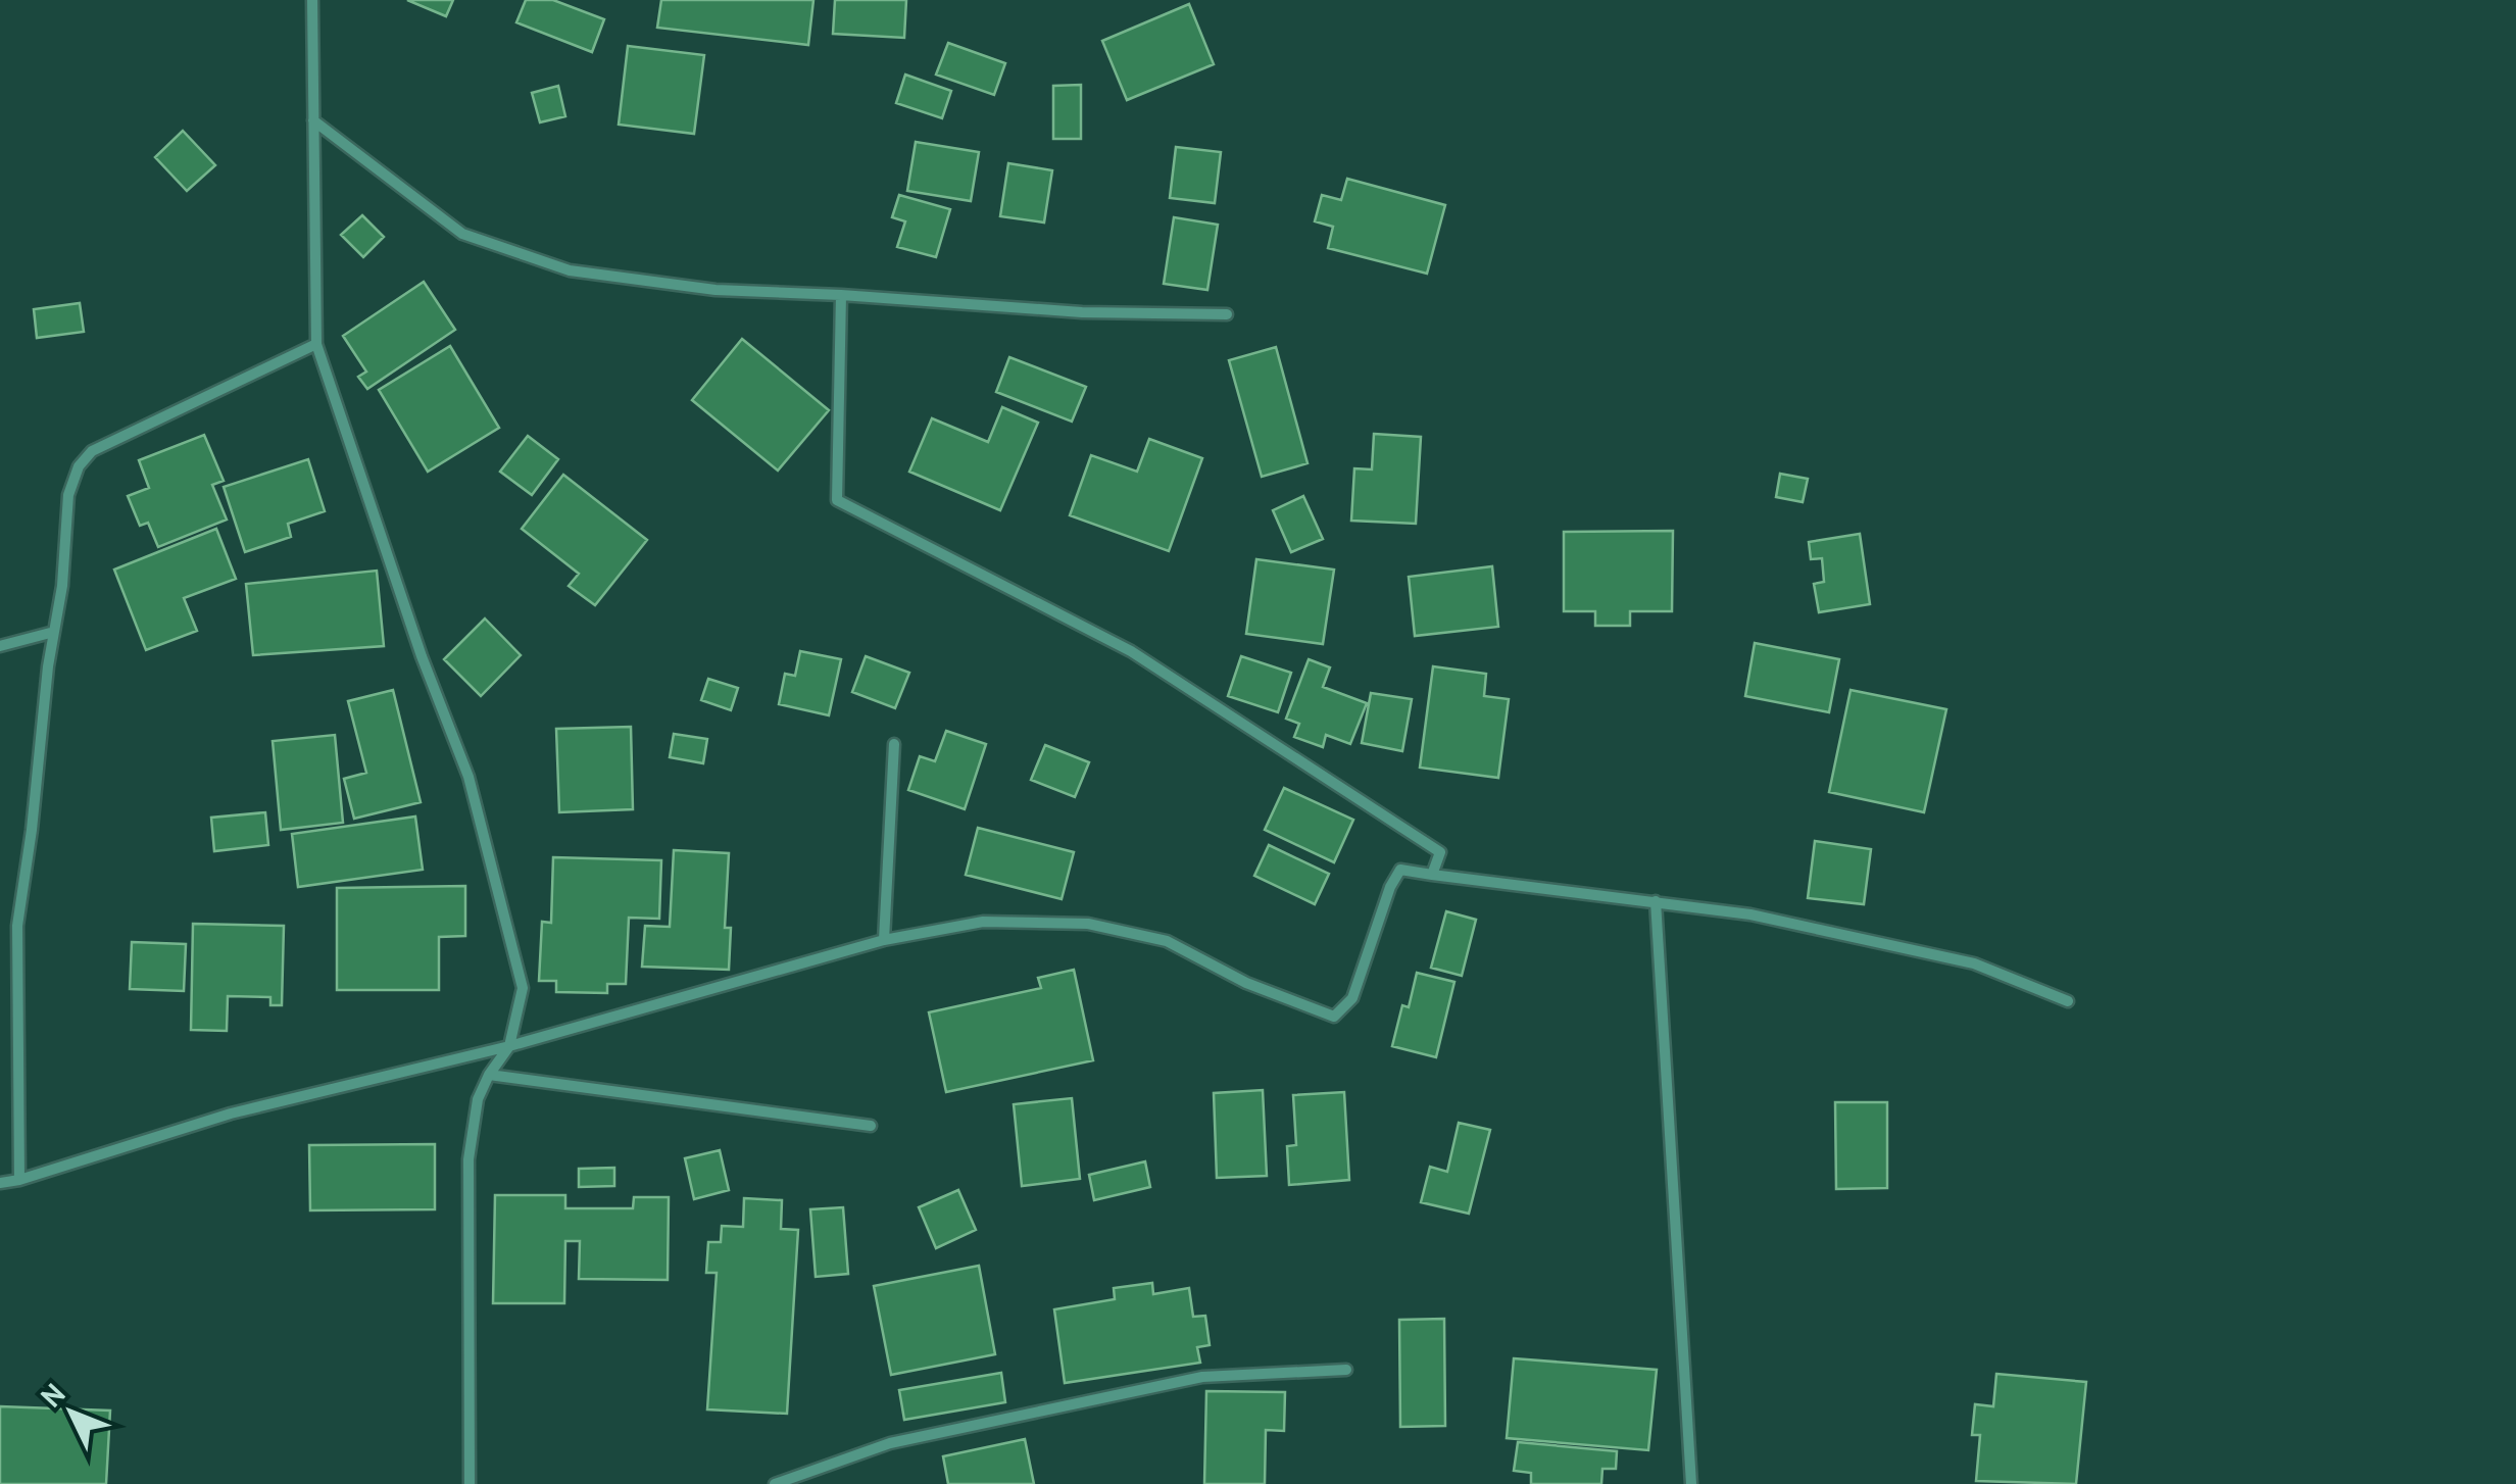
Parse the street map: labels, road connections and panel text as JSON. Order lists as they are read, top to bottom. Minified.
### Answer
{"north":"top left"}
